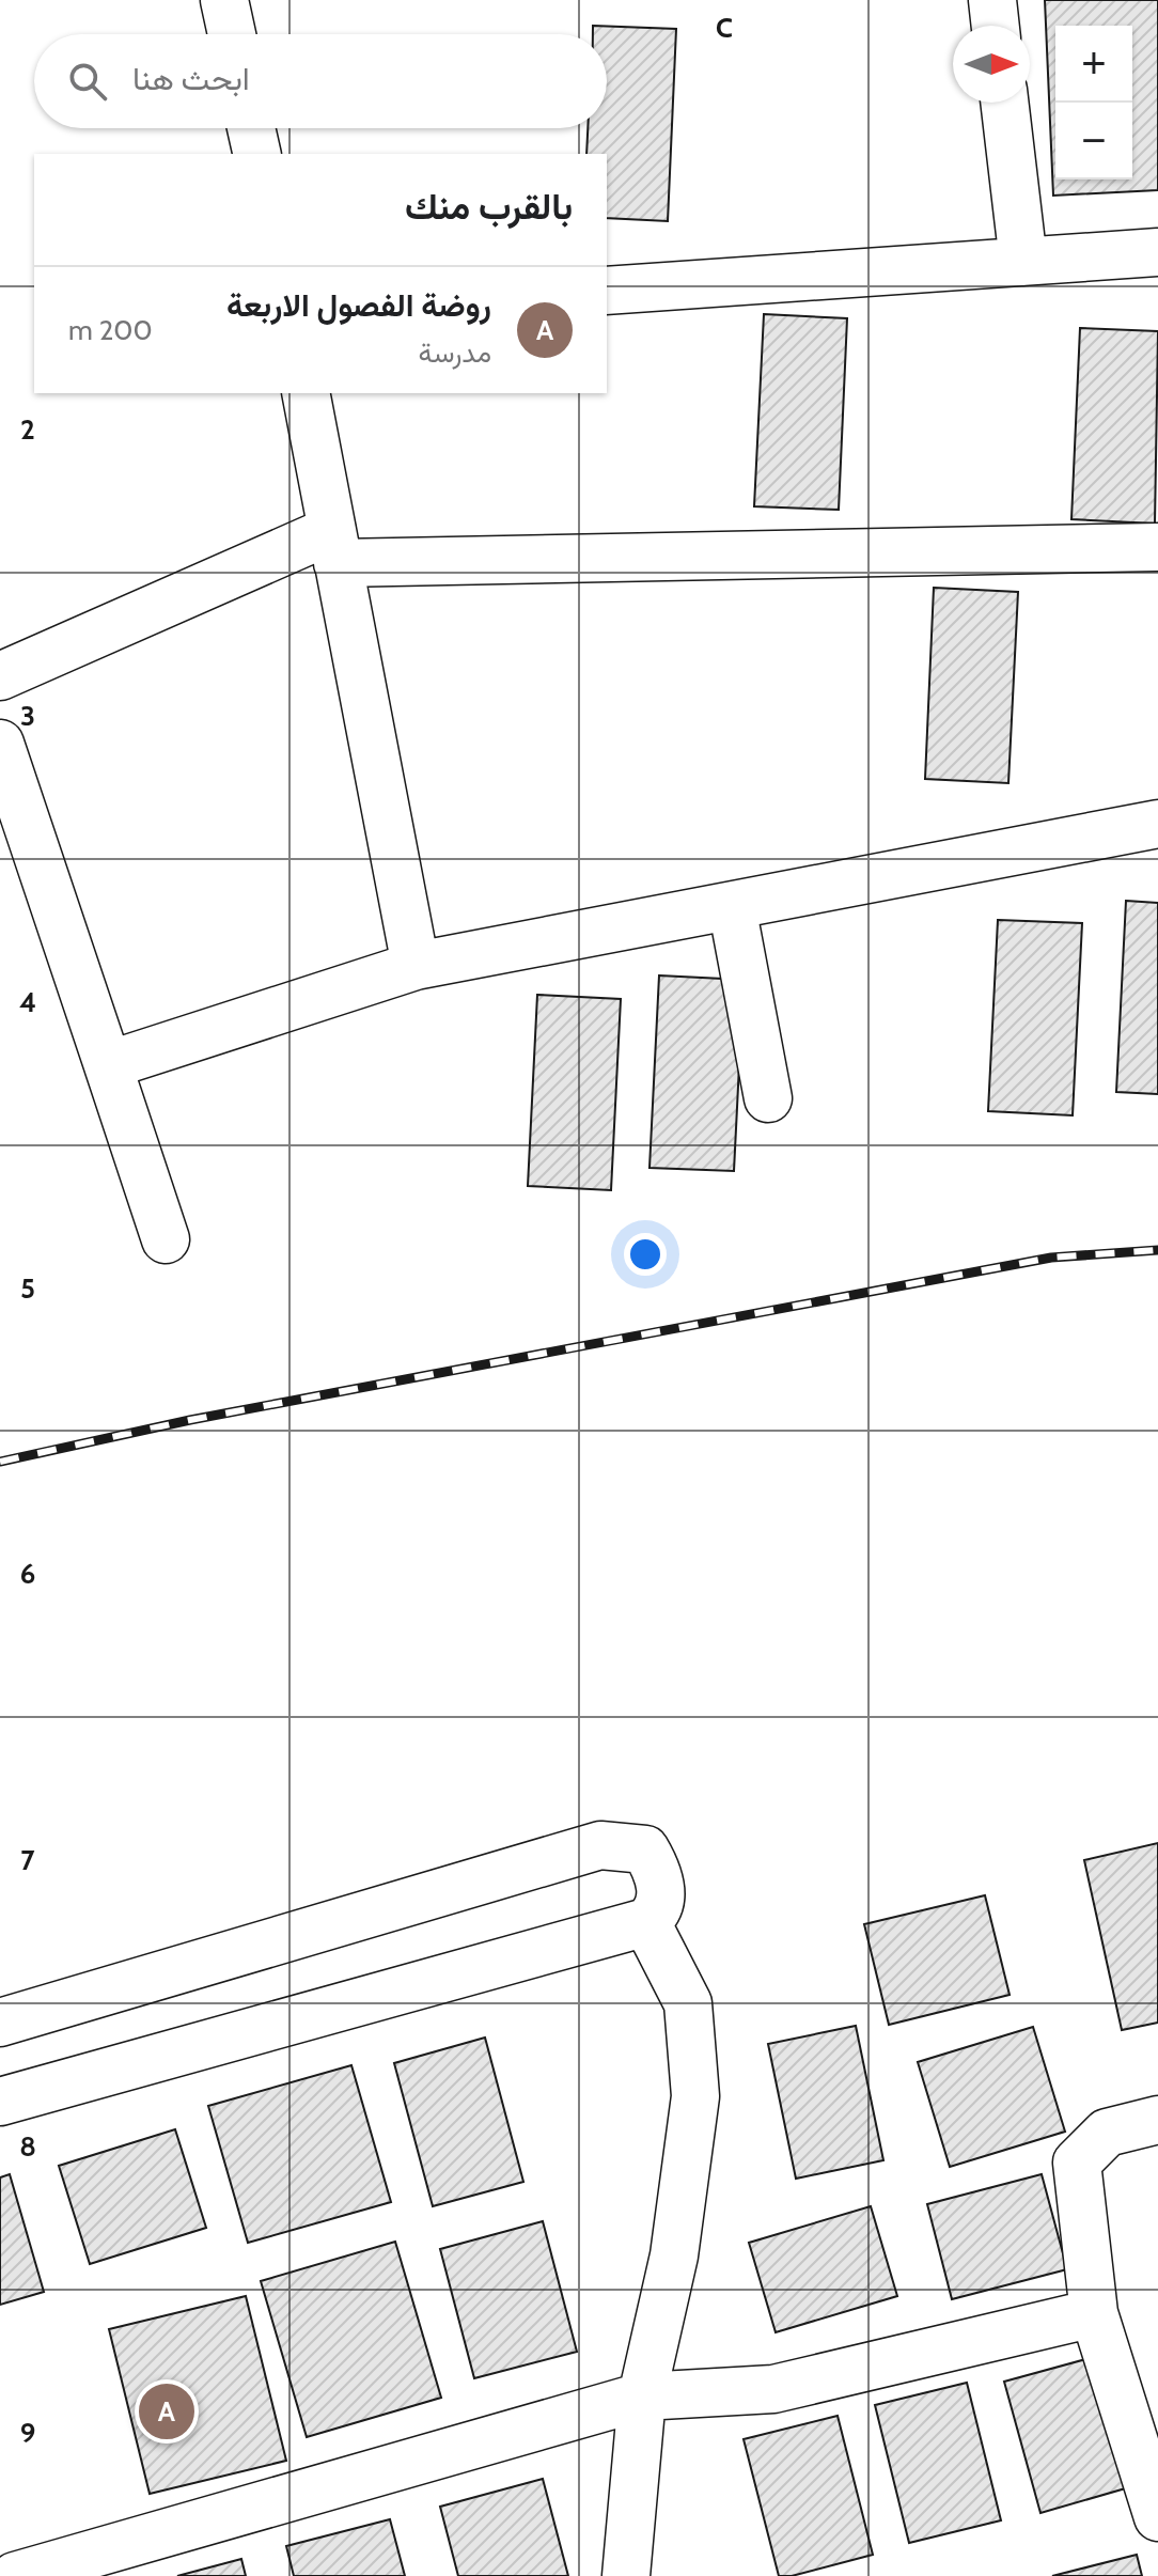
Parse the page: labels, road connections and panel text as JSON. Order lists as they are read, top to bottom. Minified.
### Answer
{"north":"right","page":{"map_buttons":["+","−"],"search":"ابحث هنا","heading":"بالقرب منك","list":[{"mark":"A","name":"روضة الفصول الاربعة","note":"مدرسة","value":"200 m"}],"pins":"A"},"grid":{"columns":["C"],"rows":["2","3","4","5","6","7","8","9"]}}
